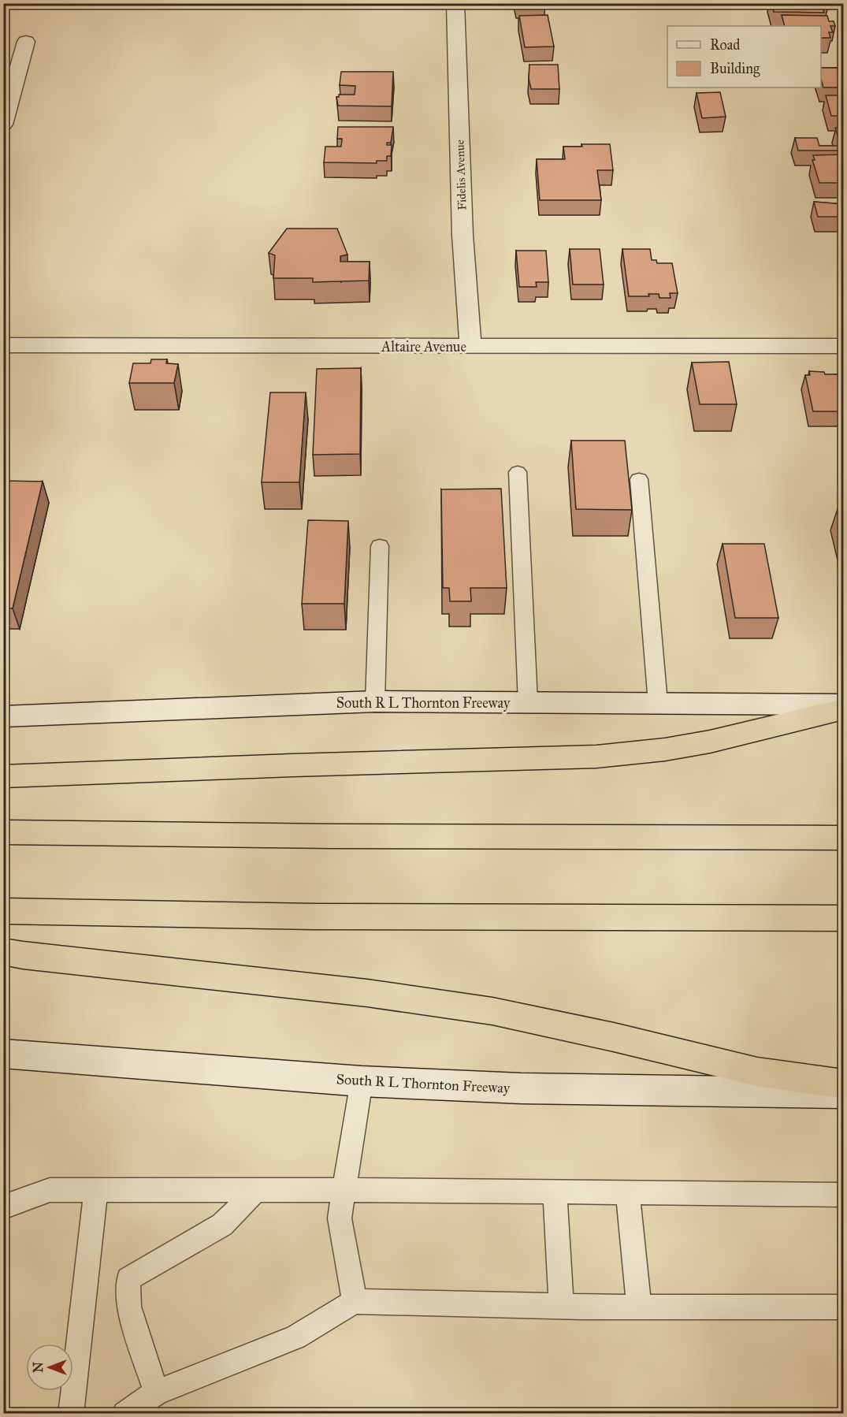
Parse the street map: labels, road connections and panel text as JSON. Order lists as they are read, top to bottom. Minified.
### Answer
{"streets":{"street":["Fidelis Avenue","Altaire Avenue","South R L Thornton Freeway"]},"crossings":[["Fidelis Avenue","Altaire Avenue"]],"legend":["Road","Building"],"north":"left"}
